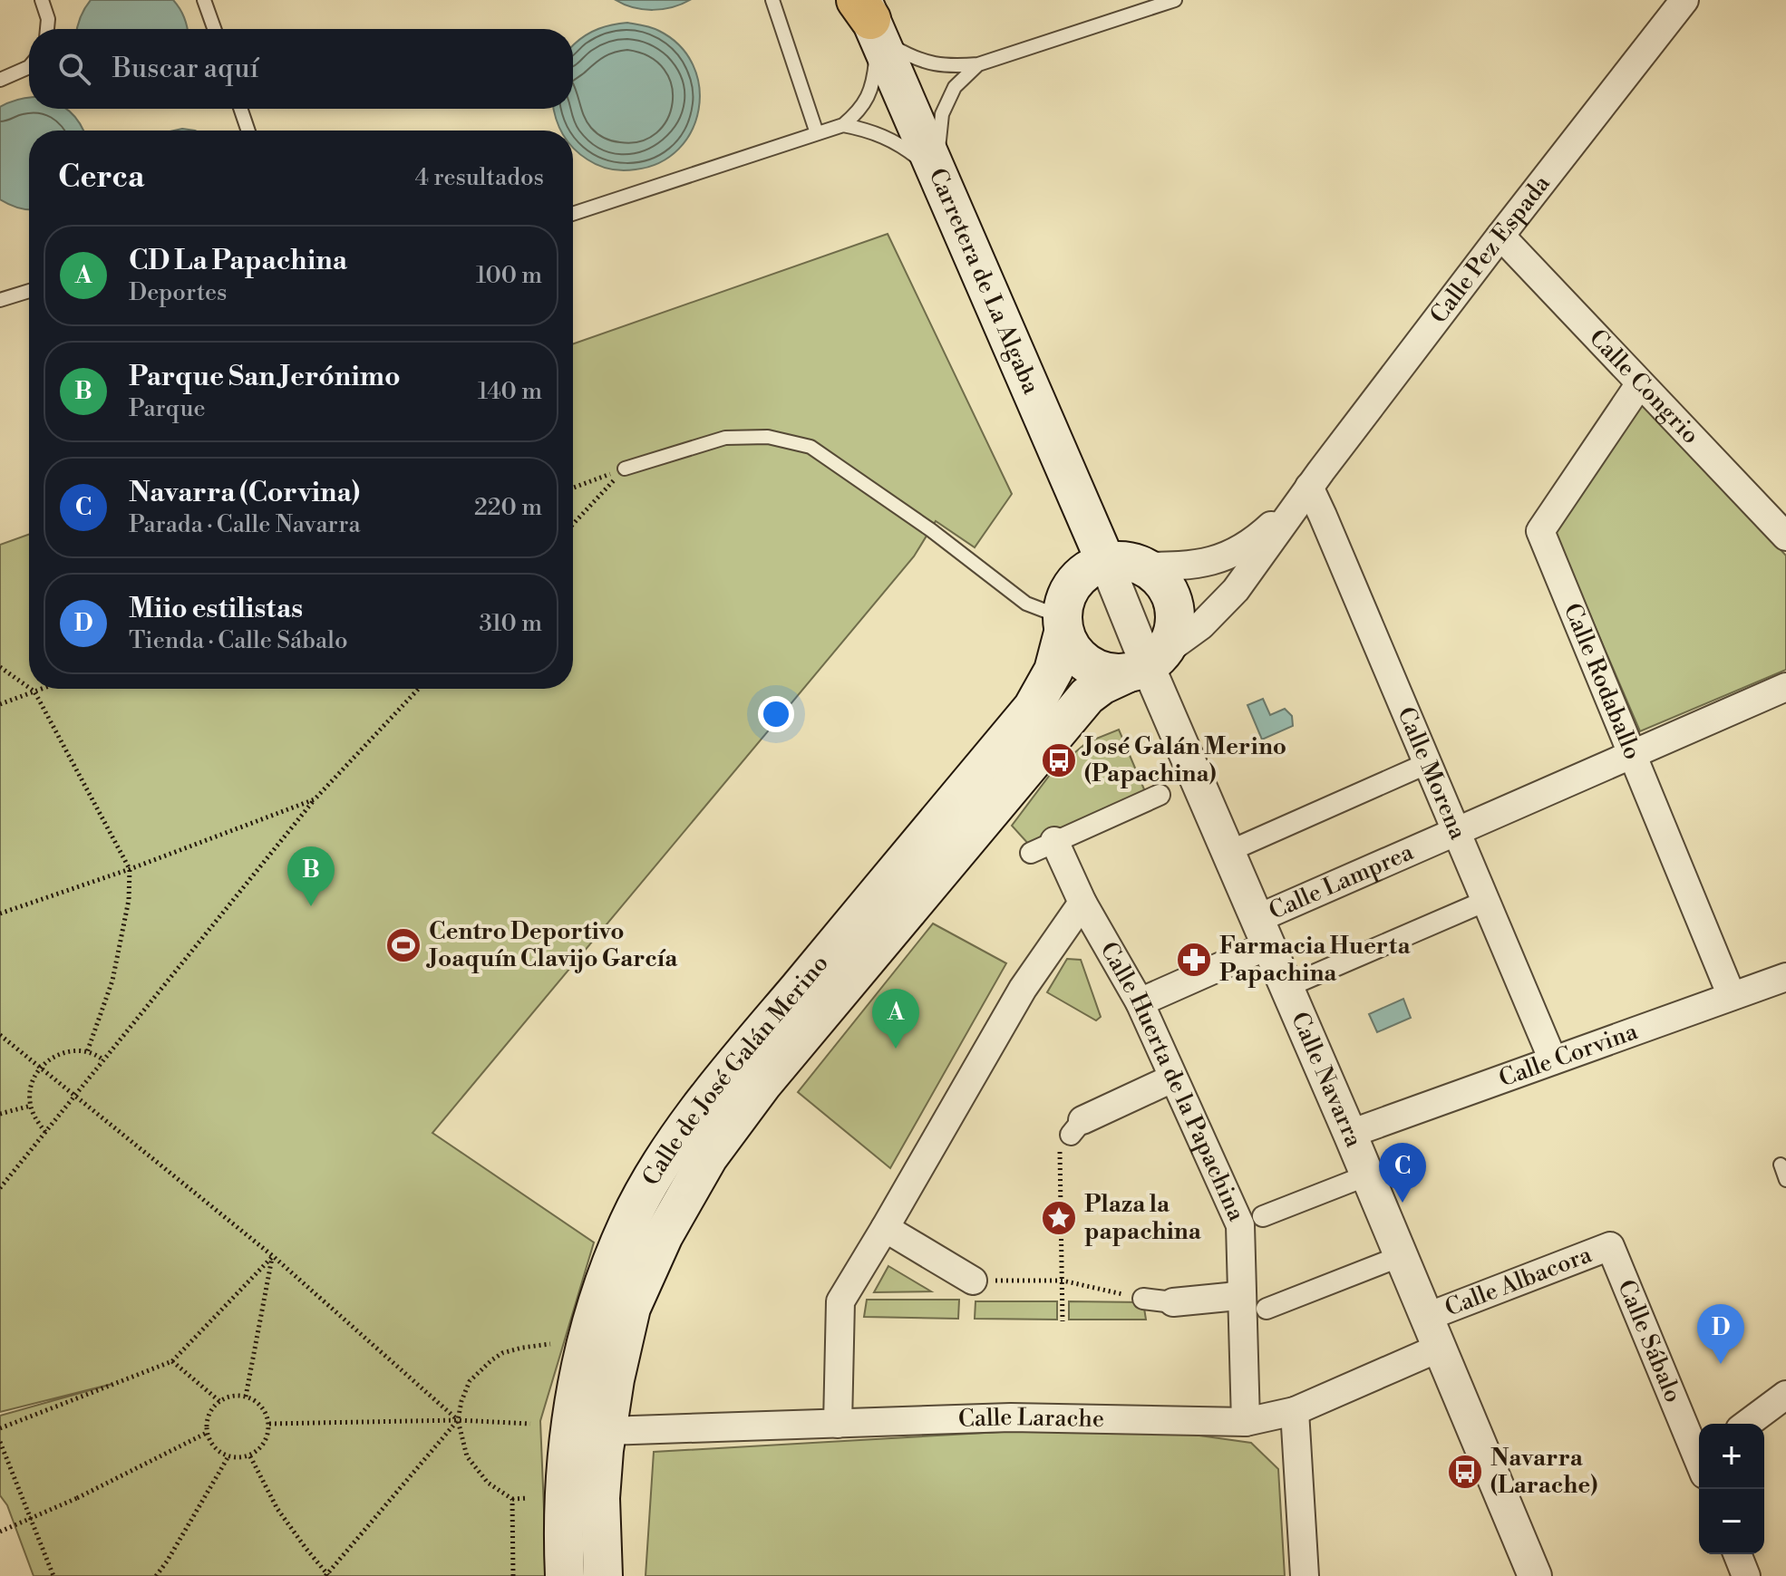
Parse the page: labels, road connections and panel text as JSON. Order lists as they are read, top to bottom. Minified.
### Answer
{"streets":{"main road":["Carretera de La Algaba","Calle de José Galán Merino"],"street":["Calle Pez Espada","Calle Congrio","Calle Rodaballo","Calle Morena","Calle Lamprea","Calle Corvina","Calle Navarra","Calle Huerta de la Papachina","Calle Albacora","Calle Sábalo","Calle Larache"]},"crossings":[["Calle Pez Espada","Carretera de La Algaba"],["Calle Pez Espada","Calle Congrio"],["Calle Pez Espada","Calle Morena"],["Calle Pez Espada","Calle de José Galán Merino"],["Calle Pez Espada","Calle Navarra"],["Carretera de La Algaba","Calle de José Galán Merino"],["Carretera de La Algaba","Calle Navarra"],["Calle Congrio","Calle Rodaballo"],["Calle Rodaballo","Calle Lamprea"],["Calle Rodaballo","Calle Corvina"],["Calle Morena","Calle Lamprea"],["Calle Morena","Calle Corvina"],["Calle Lamprea","Calle Navarra"],["Calle Lamprea","Calle Huerta de la Papachina"],["Calle Corvina","Calle Navarra"],["Calle de José Galán Merino","Calle Navarra"],["Calle de José Galán Merino","Calle Larache"],["Calle Navarra","Calle Albacora"],["Calle Navarra","Calle Larache"],["Calle Huerta de la Papachina","Calle Larache"],["Calle Albacora","Calle Sábalo"]],"places":{"bus stop":["José Galán Merino (Papachina)","Navarra (Larache)"],"sports":["Centro Deportivo Joaquín Clavijo García"],"pharmacy":["Farmacia Huerta Papachina"],"place":["Plaza la papachina"]},"page":{"search":"Buscar aquí","heading":["Cerca","4 resultados"],"list":[{"mark":"A","name":"CD La Papachina","note":"Deportes","value":"100 m"},{"mark":"B","name":"Parque San Jerónimo","note":"Parque","value":"140 m"},{"mark":"C","name":"Navarra (Corvina)","note":"Parada · Calle Navarra","value":"220 m"},{"mark":"D","name":"Miio estilistas","note":"Tienda · Calle Sábalo","value":"310 m"}],"pins":["B","A","C","D"],"map_buttons":["+","−"]}}
